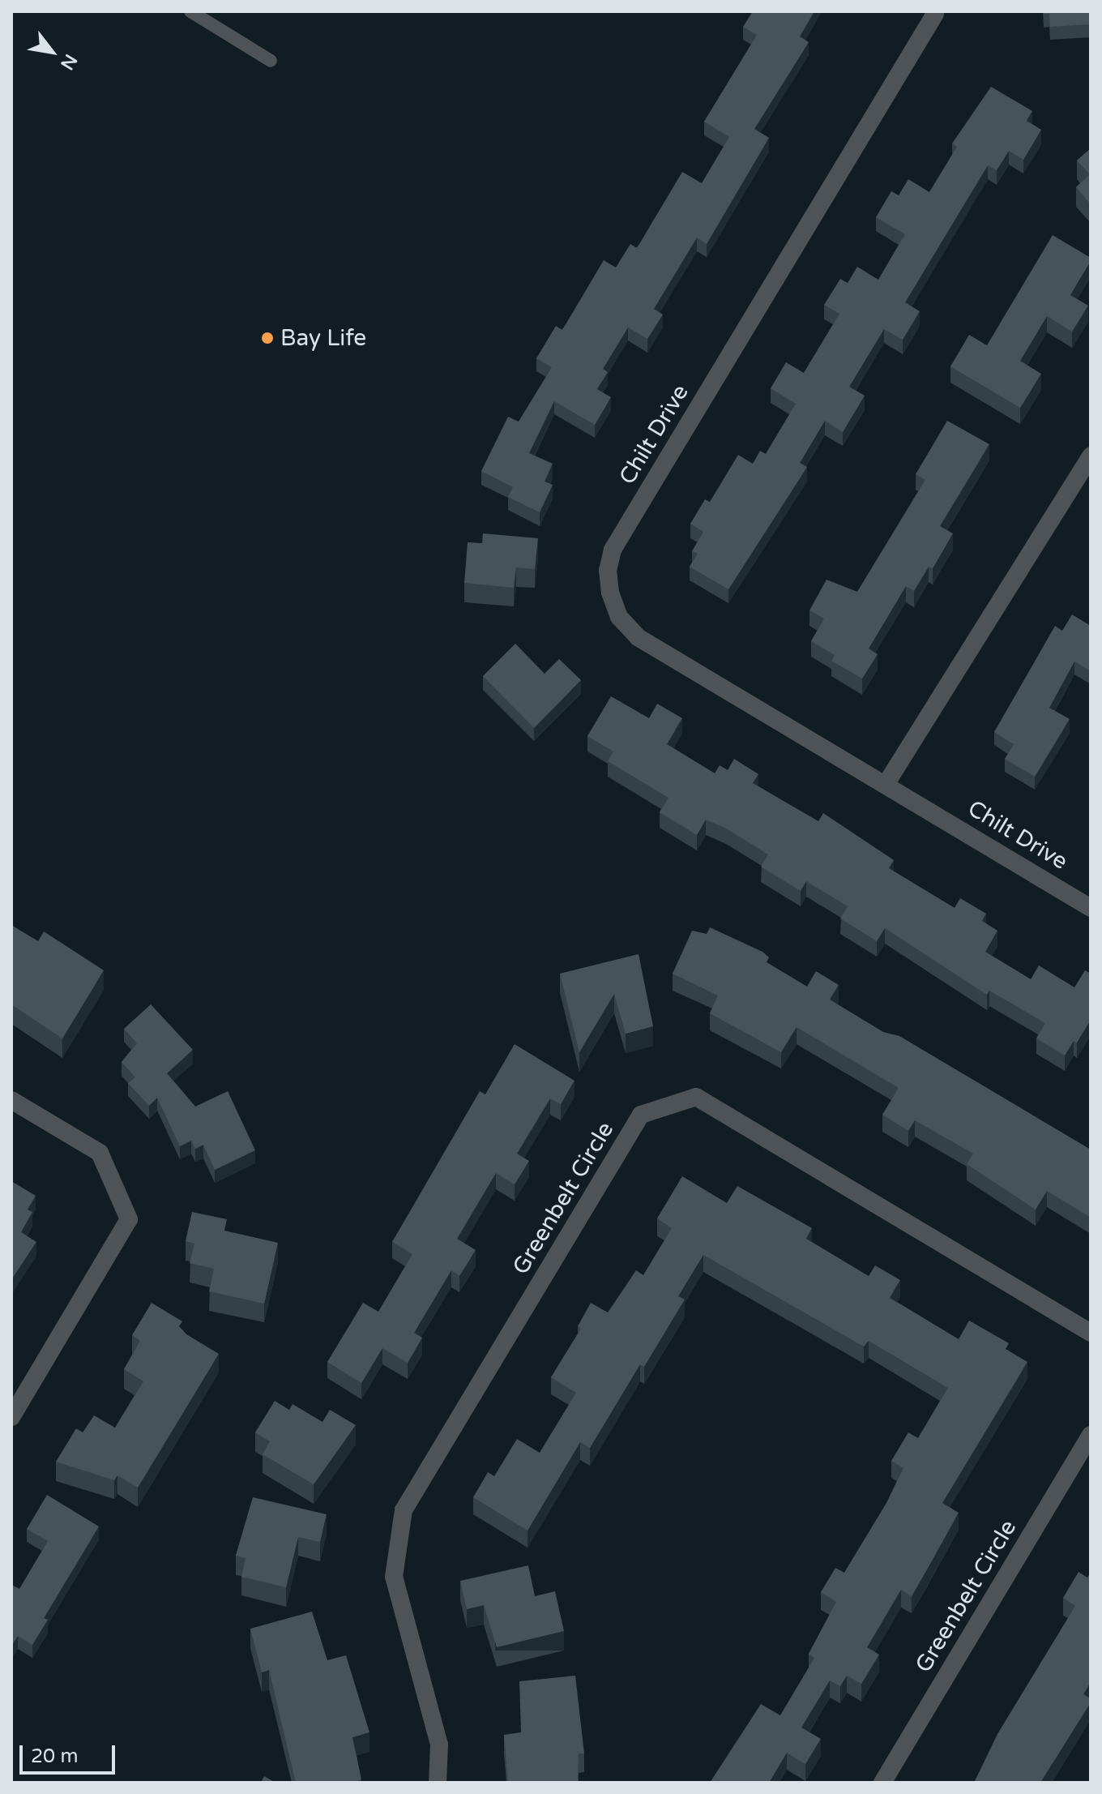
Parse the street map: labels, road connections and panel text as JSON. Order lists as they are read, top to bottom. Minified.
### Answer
{"streets":{"street":["Chilt Drive","Greenbelt Circle"]},"places":["Bay Life"],"scale_bar":"20 m","north":"bottom right"}
